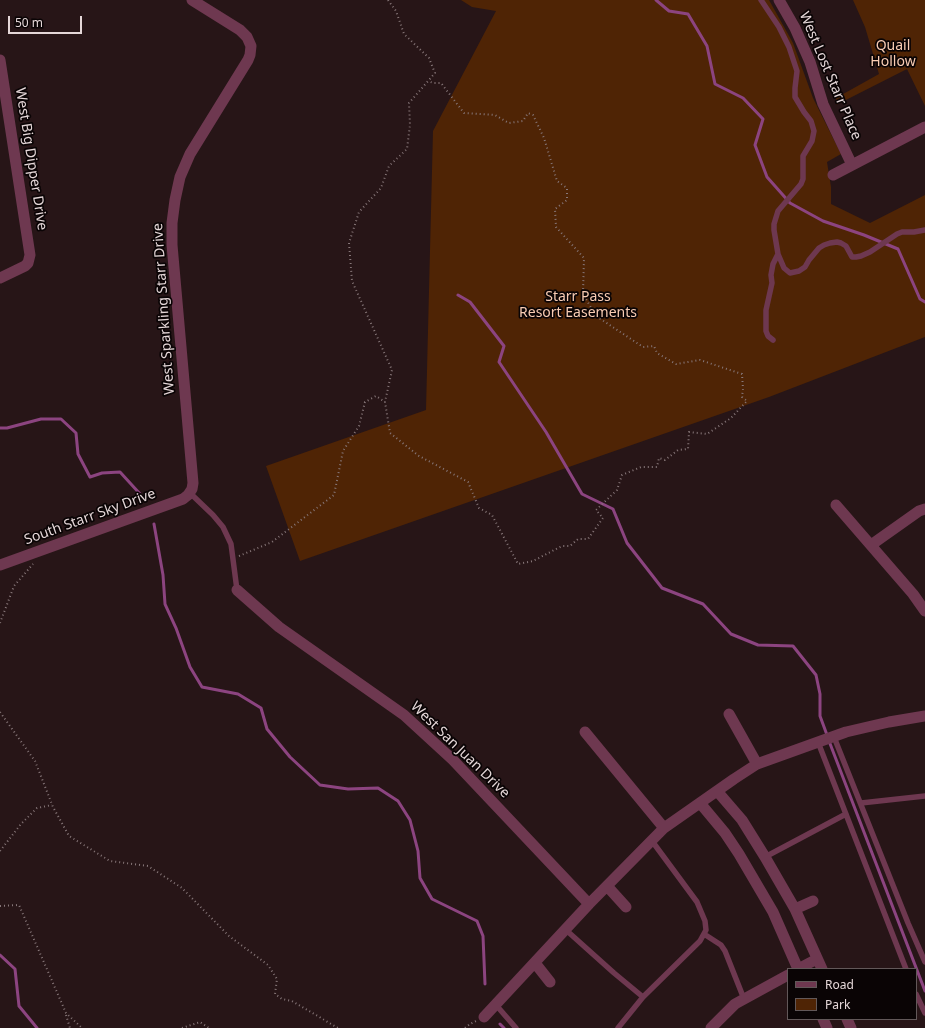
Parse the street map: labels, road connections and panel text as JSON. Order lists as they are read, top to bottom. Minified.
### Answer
{"streets":{"street":["West Lost Starr Place","West Big Dipper Drive","West Sparkling Starr Drive","South Starr Sky Drive","West San Juan Drive"]},"crossings":[["West Sparkling Starr Drive","South Starr Sky Drive"]],"parks":["Quail Hollow","Starr Pass Resort Easements"],"legend":["Road","Park"],"scale_bar":"50 m"}
